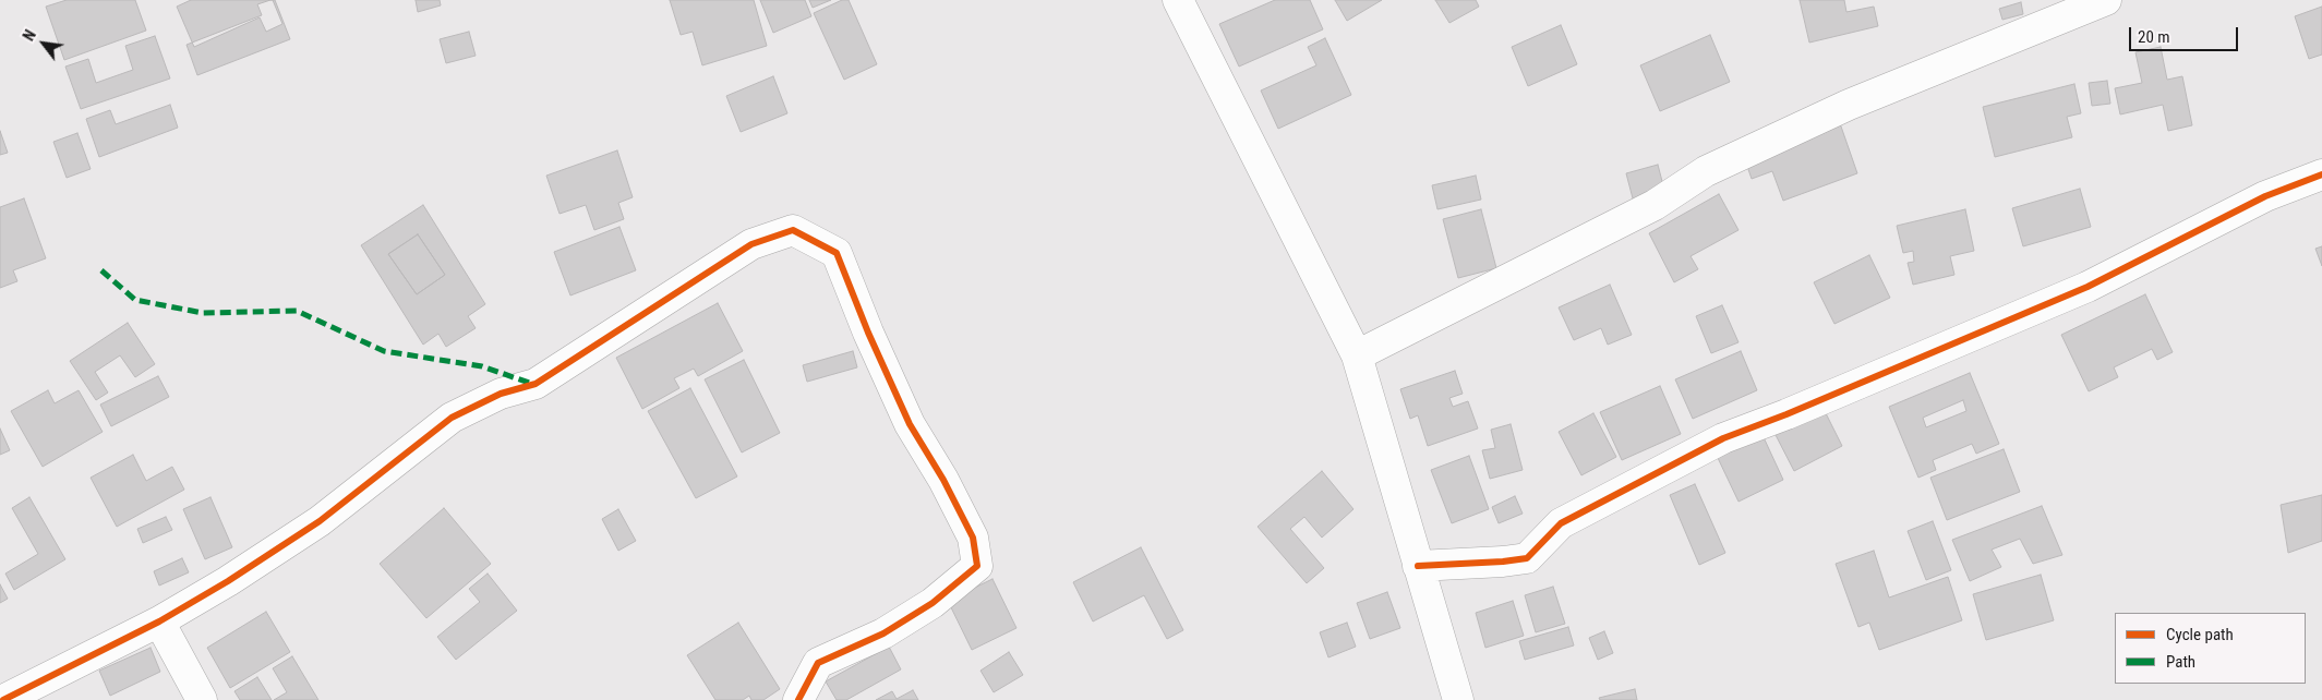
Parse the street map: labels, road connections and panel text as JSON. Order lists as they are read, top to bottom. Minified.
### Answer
{"legend":["Cycle path","Path"],"scale_bar":"20 m","north":"top left"}
